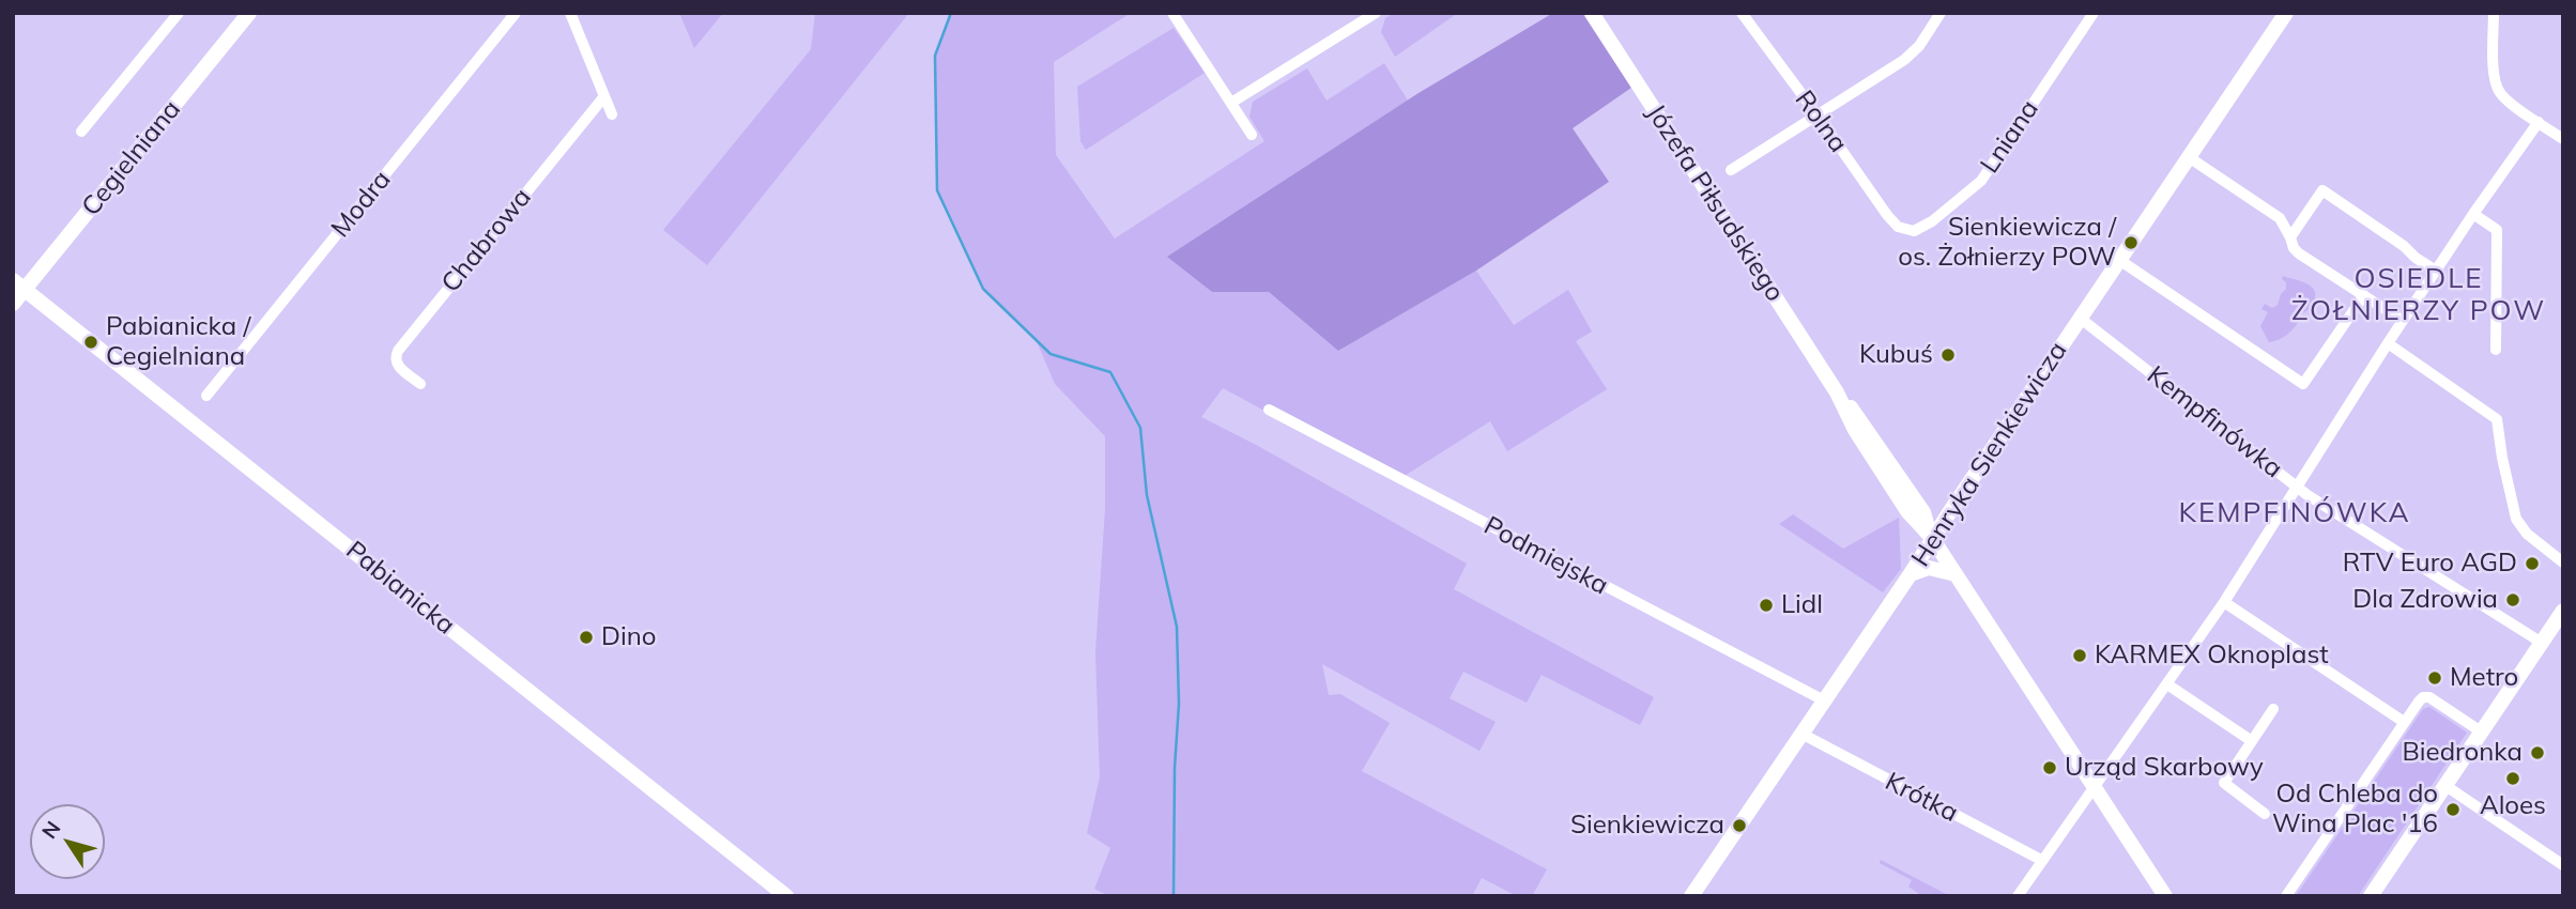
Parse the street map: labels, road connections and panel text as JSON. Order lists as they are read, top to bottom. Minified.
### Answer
{"streets":{"main road":["Cegielniana","Józefa Piłsudskiego","Henryka Sienkiewicza","Pabianicka"],"street":["Rolna","Lniana","Modra","Chabrowa","Kempfinówka","Podmiejska","Krótka"]},"crossings":[["Rolna","Lniana"],["Cegielniana","Pabianicka"],["Józefa Piłsudskiego","Henryka Sienkiewicza"],["Kempfinówka","Henryka Sienkiewicza"],["Henryka Sienkiewicza","Podmiejska"],["Henryka Sienkiewicza","Krótka"]],"districts":["OSIEDLE ŻOŁNIERZY POW","KEMPFINÓWKA"],"places":["Sienkiewicza / os. Żołnierzy POW","Pabianicka / Cegielniana","Kubuś","RTV Euro AGD","Dla Zdrowia","Lidl","Dino","KARMEX Oknoplast","Metro","Biedronka","Urząd Skarbowy","Aloes","Od Chleba do Wina Plac '16","Sienkiewicza"],"north":"top left"}
